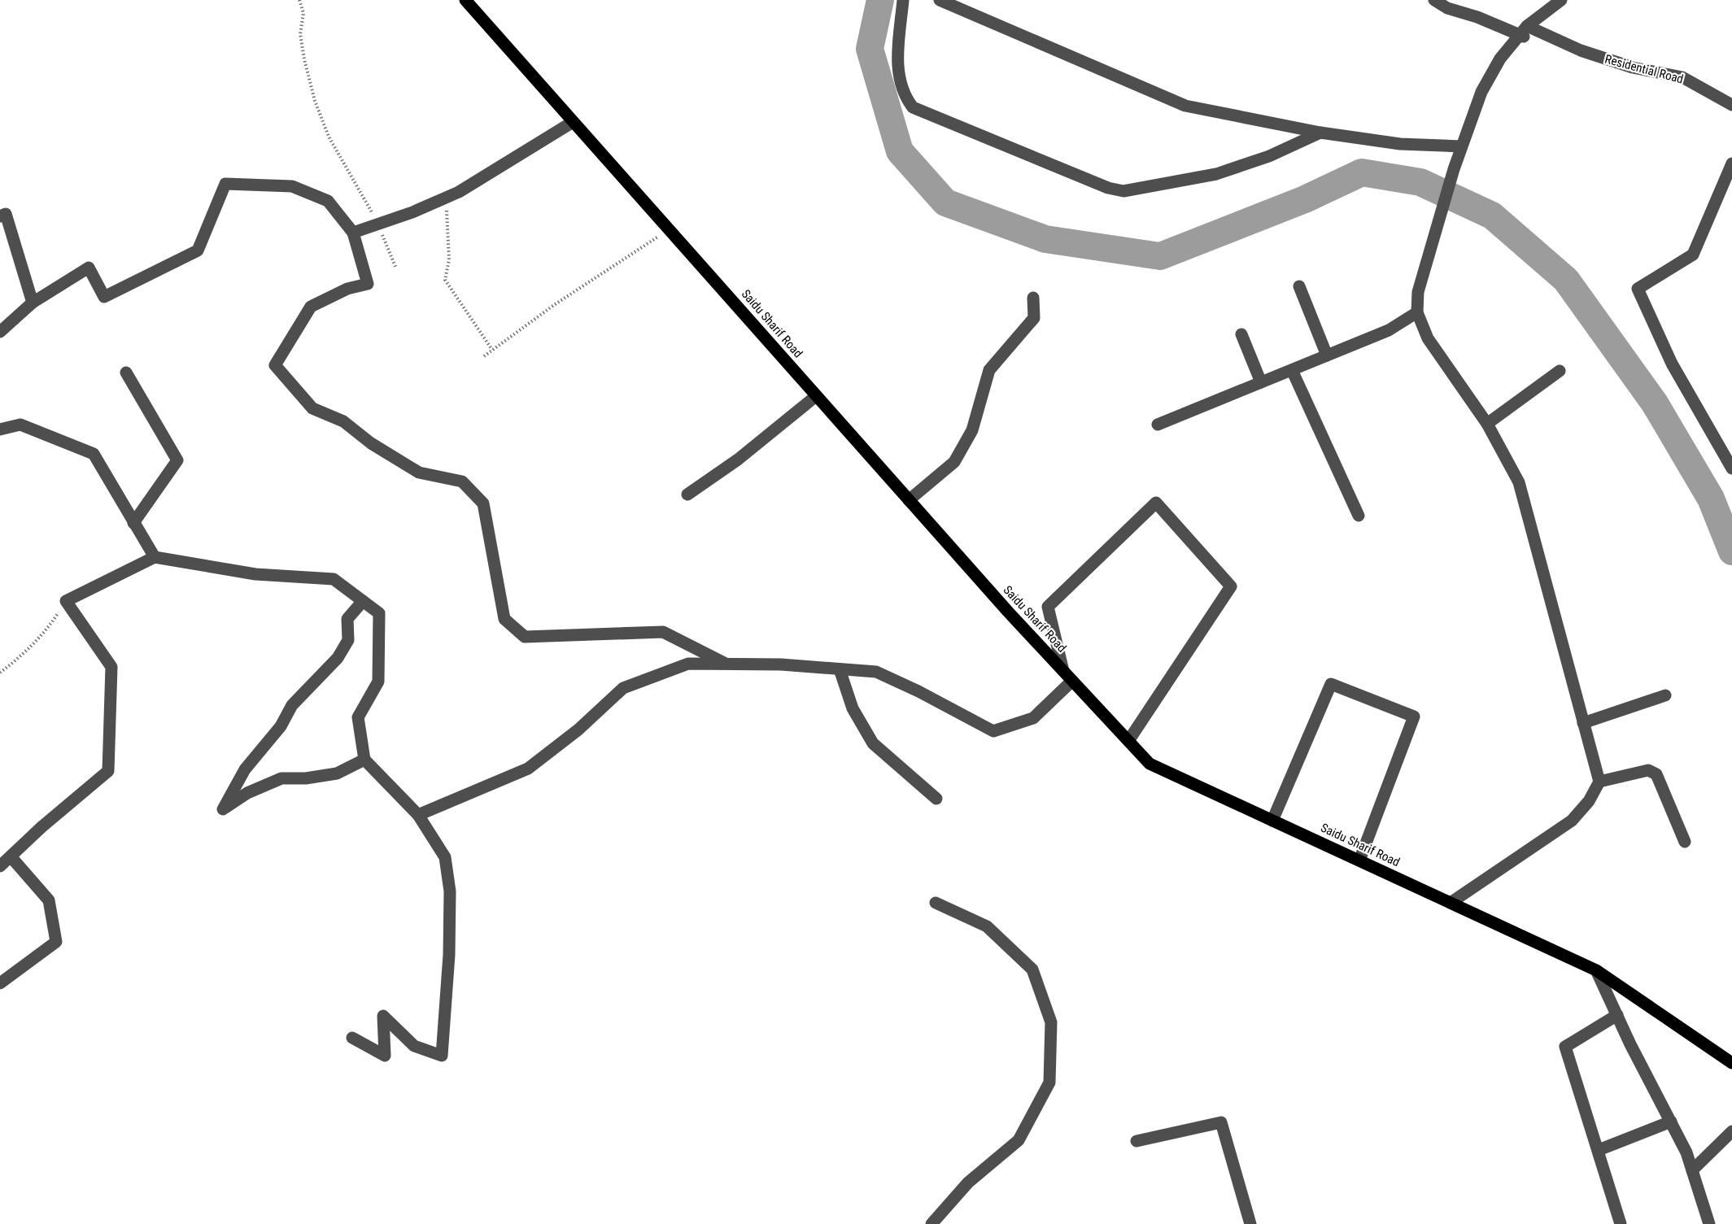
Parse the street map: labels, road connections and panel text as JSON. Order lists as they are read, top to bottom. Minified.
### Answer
{"streets":{"main road":["Saidu Sharif Road"],"street":["Residential Road"]}}
